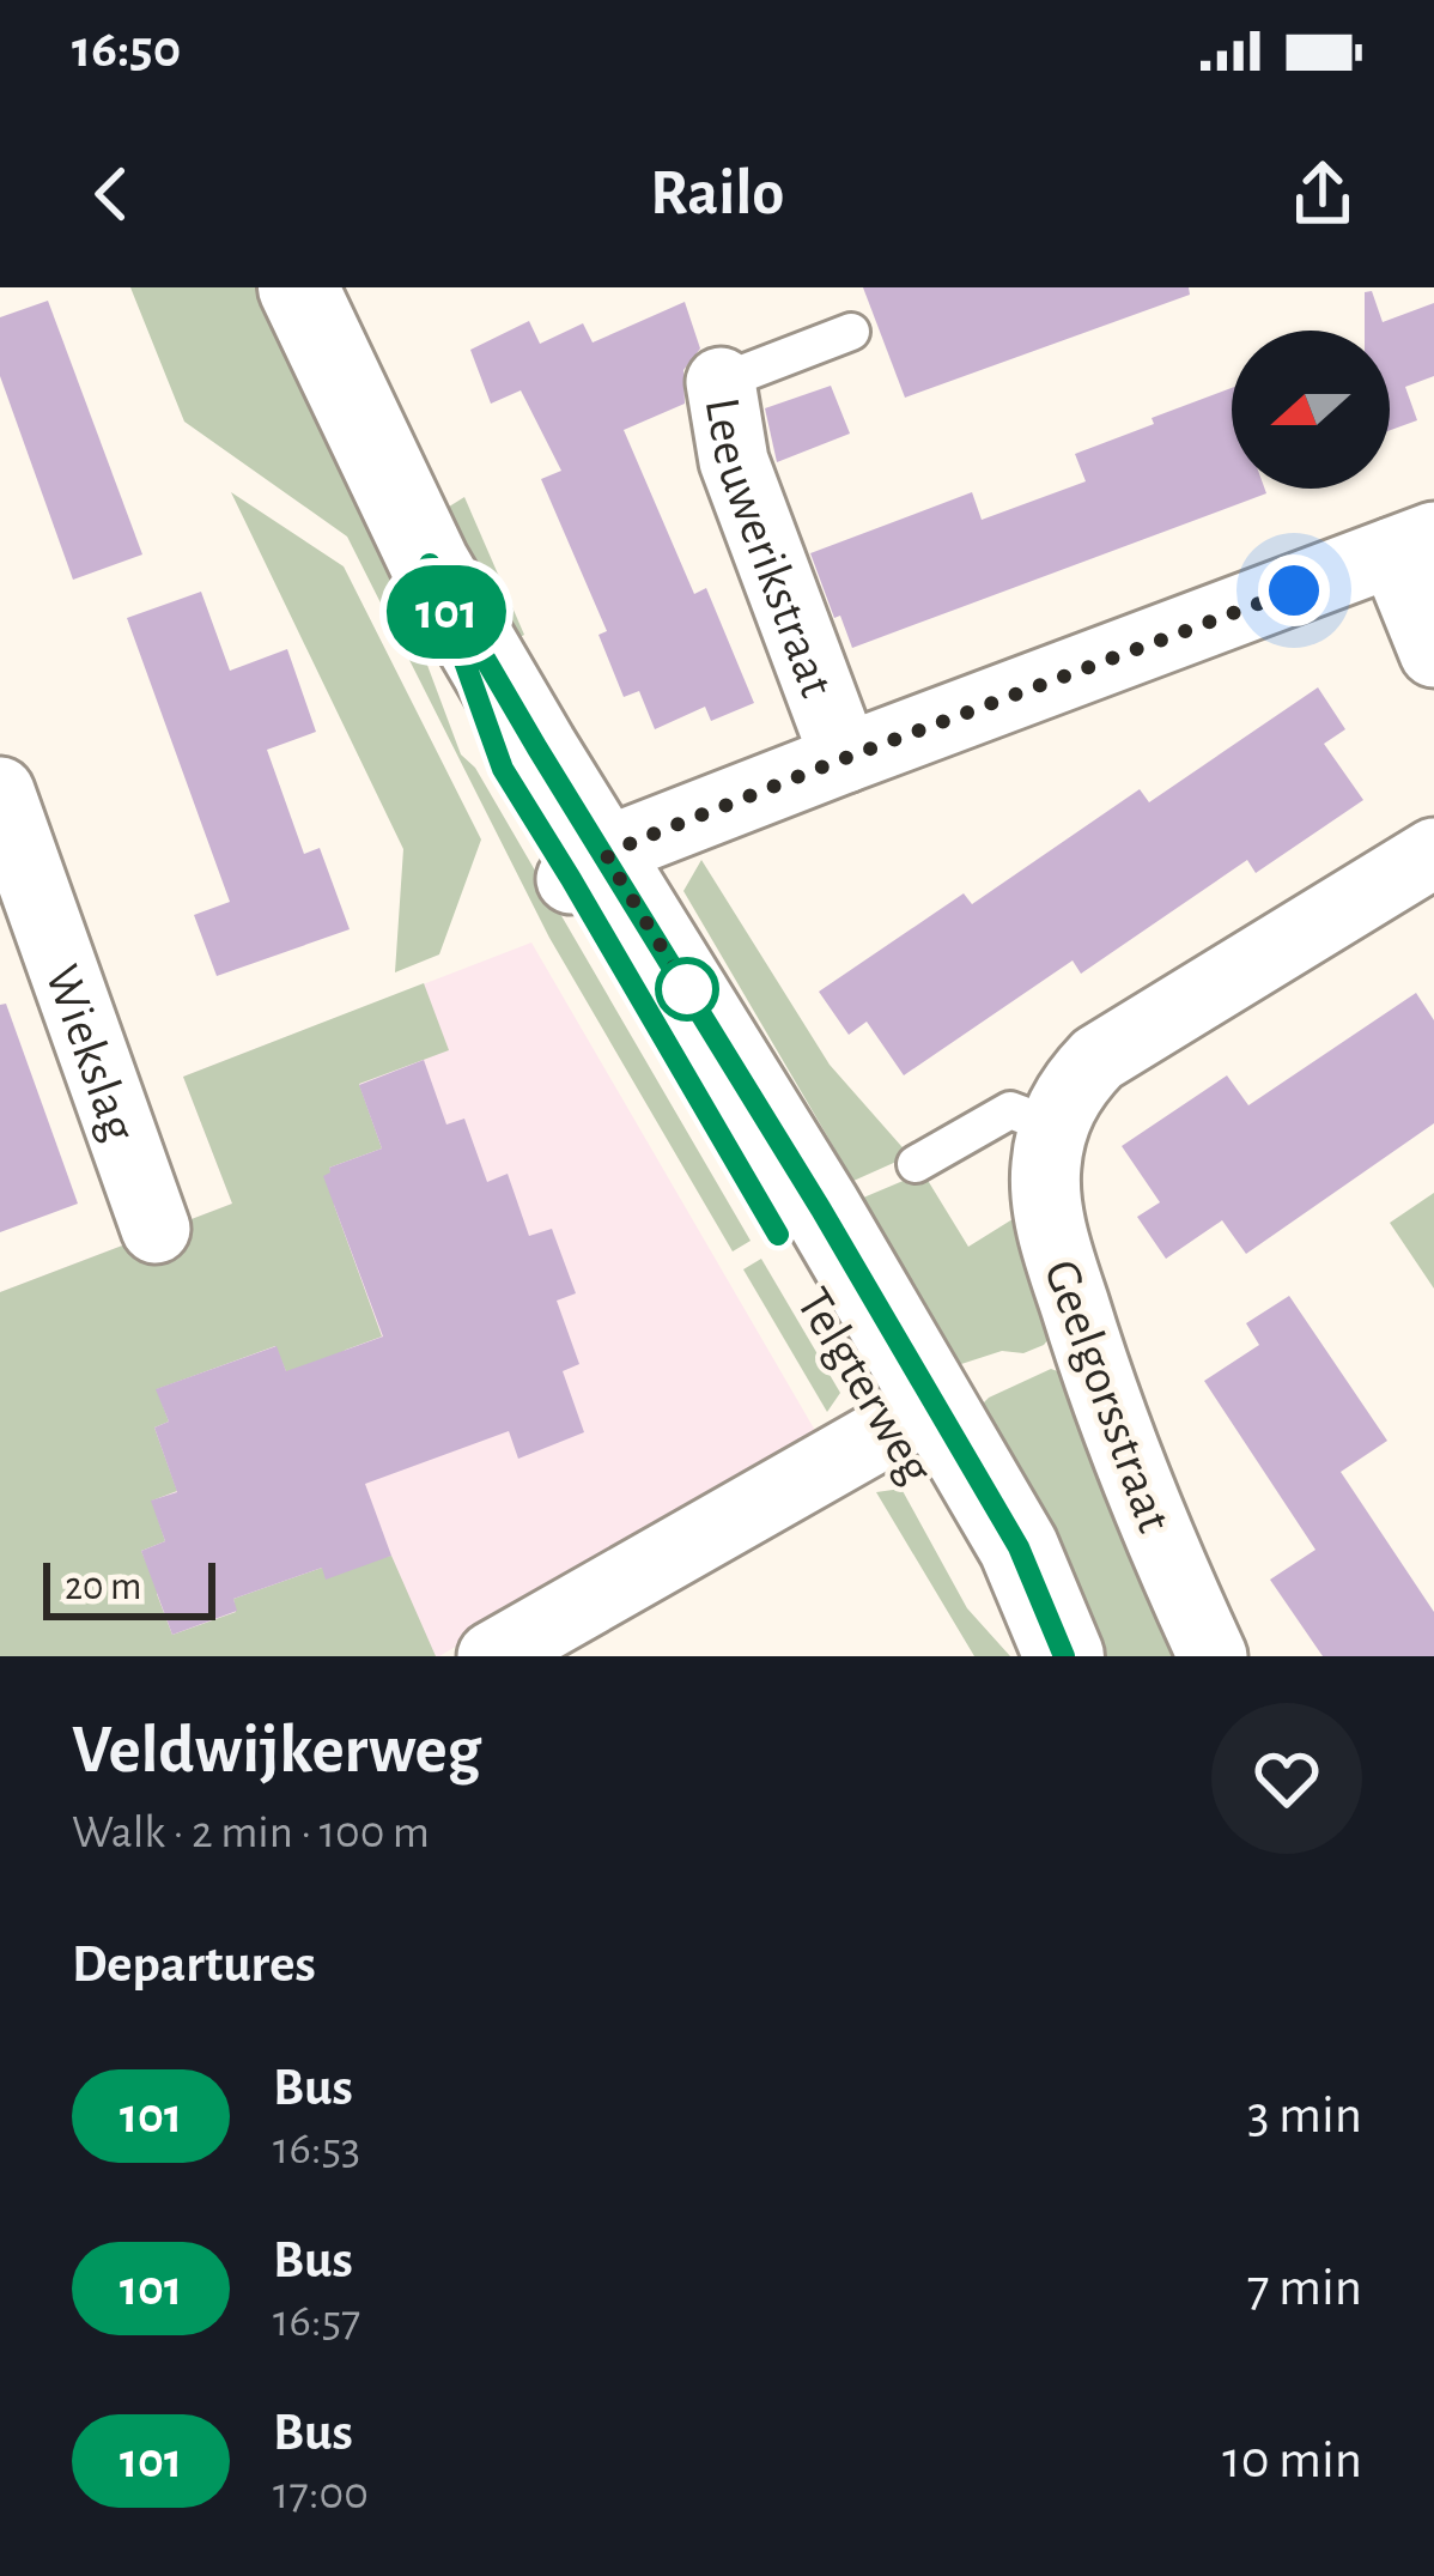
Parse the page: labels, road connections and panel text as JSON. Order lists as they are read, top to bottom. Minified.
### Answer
{"streets":{"street":["Leeuwerikstraat","Wiekslag","Telgterweg","Geelgorsstraat"]},"crossings":[["Leeuwerikstraat","Telgterweg"]],"lines":["bus line 101"],"scale_bar":"20 m","north":"left","page":{"status":"16:50","header":"Railo","on_map":"101","scale":"20 m","heading":[["Veldwijkerweg","Walk · 2 min · 100 m"],"Departures"],"list":[{"mark":"101","name":"Bus","note":"16:53","value":"3 min"},{"mark":"101","name":"Bus","note":"16:57","value":"7 min"},{"mark":"101","name":"Bus","note":"17:00","value":"10 min"}]}}
